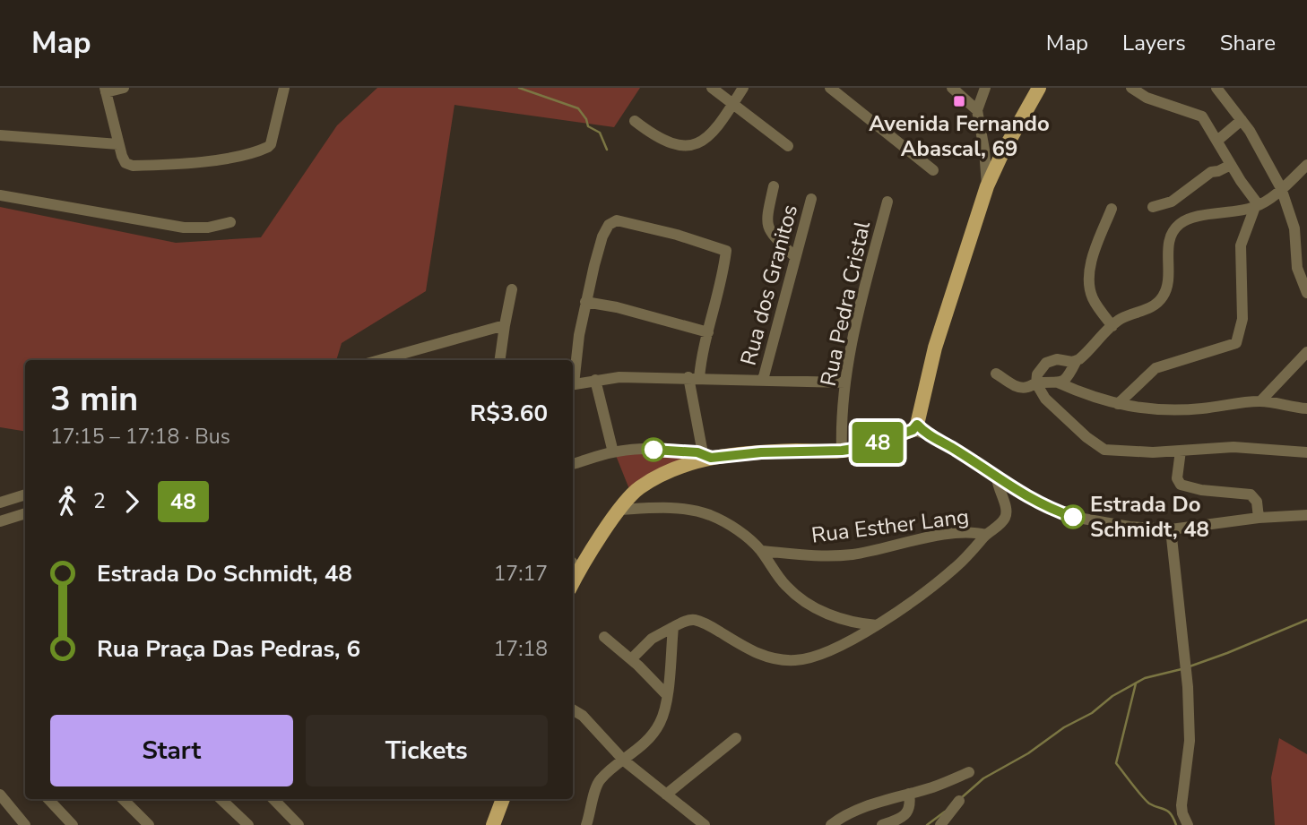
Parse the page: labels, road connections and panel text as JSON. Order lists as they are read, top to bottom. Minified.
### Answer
{"streets":{"street":["Rua dos Granitos","Rua Pedra Cristal","Rua Esther Lang"]},"places":{"transit":["Avenida Fernando Abascal, 69"],"other":["Estrada Do Schmidt, 48"]},"lines":["bus line 48"],"page":{"header":"Map","nav":["Map","Layers","Share"],"on_map":"48","heading":["3 min","17:15 – 17:18 · Bus","R$3.60"],"legs":["2","48"],"list":[{"name":"Estrada Do Schmidt, 48","value":"17:17"},{"name":"Rua Praça Das Pedras, 6","value":"17:18"}],"buttons":["Start","Tickets"]}}
